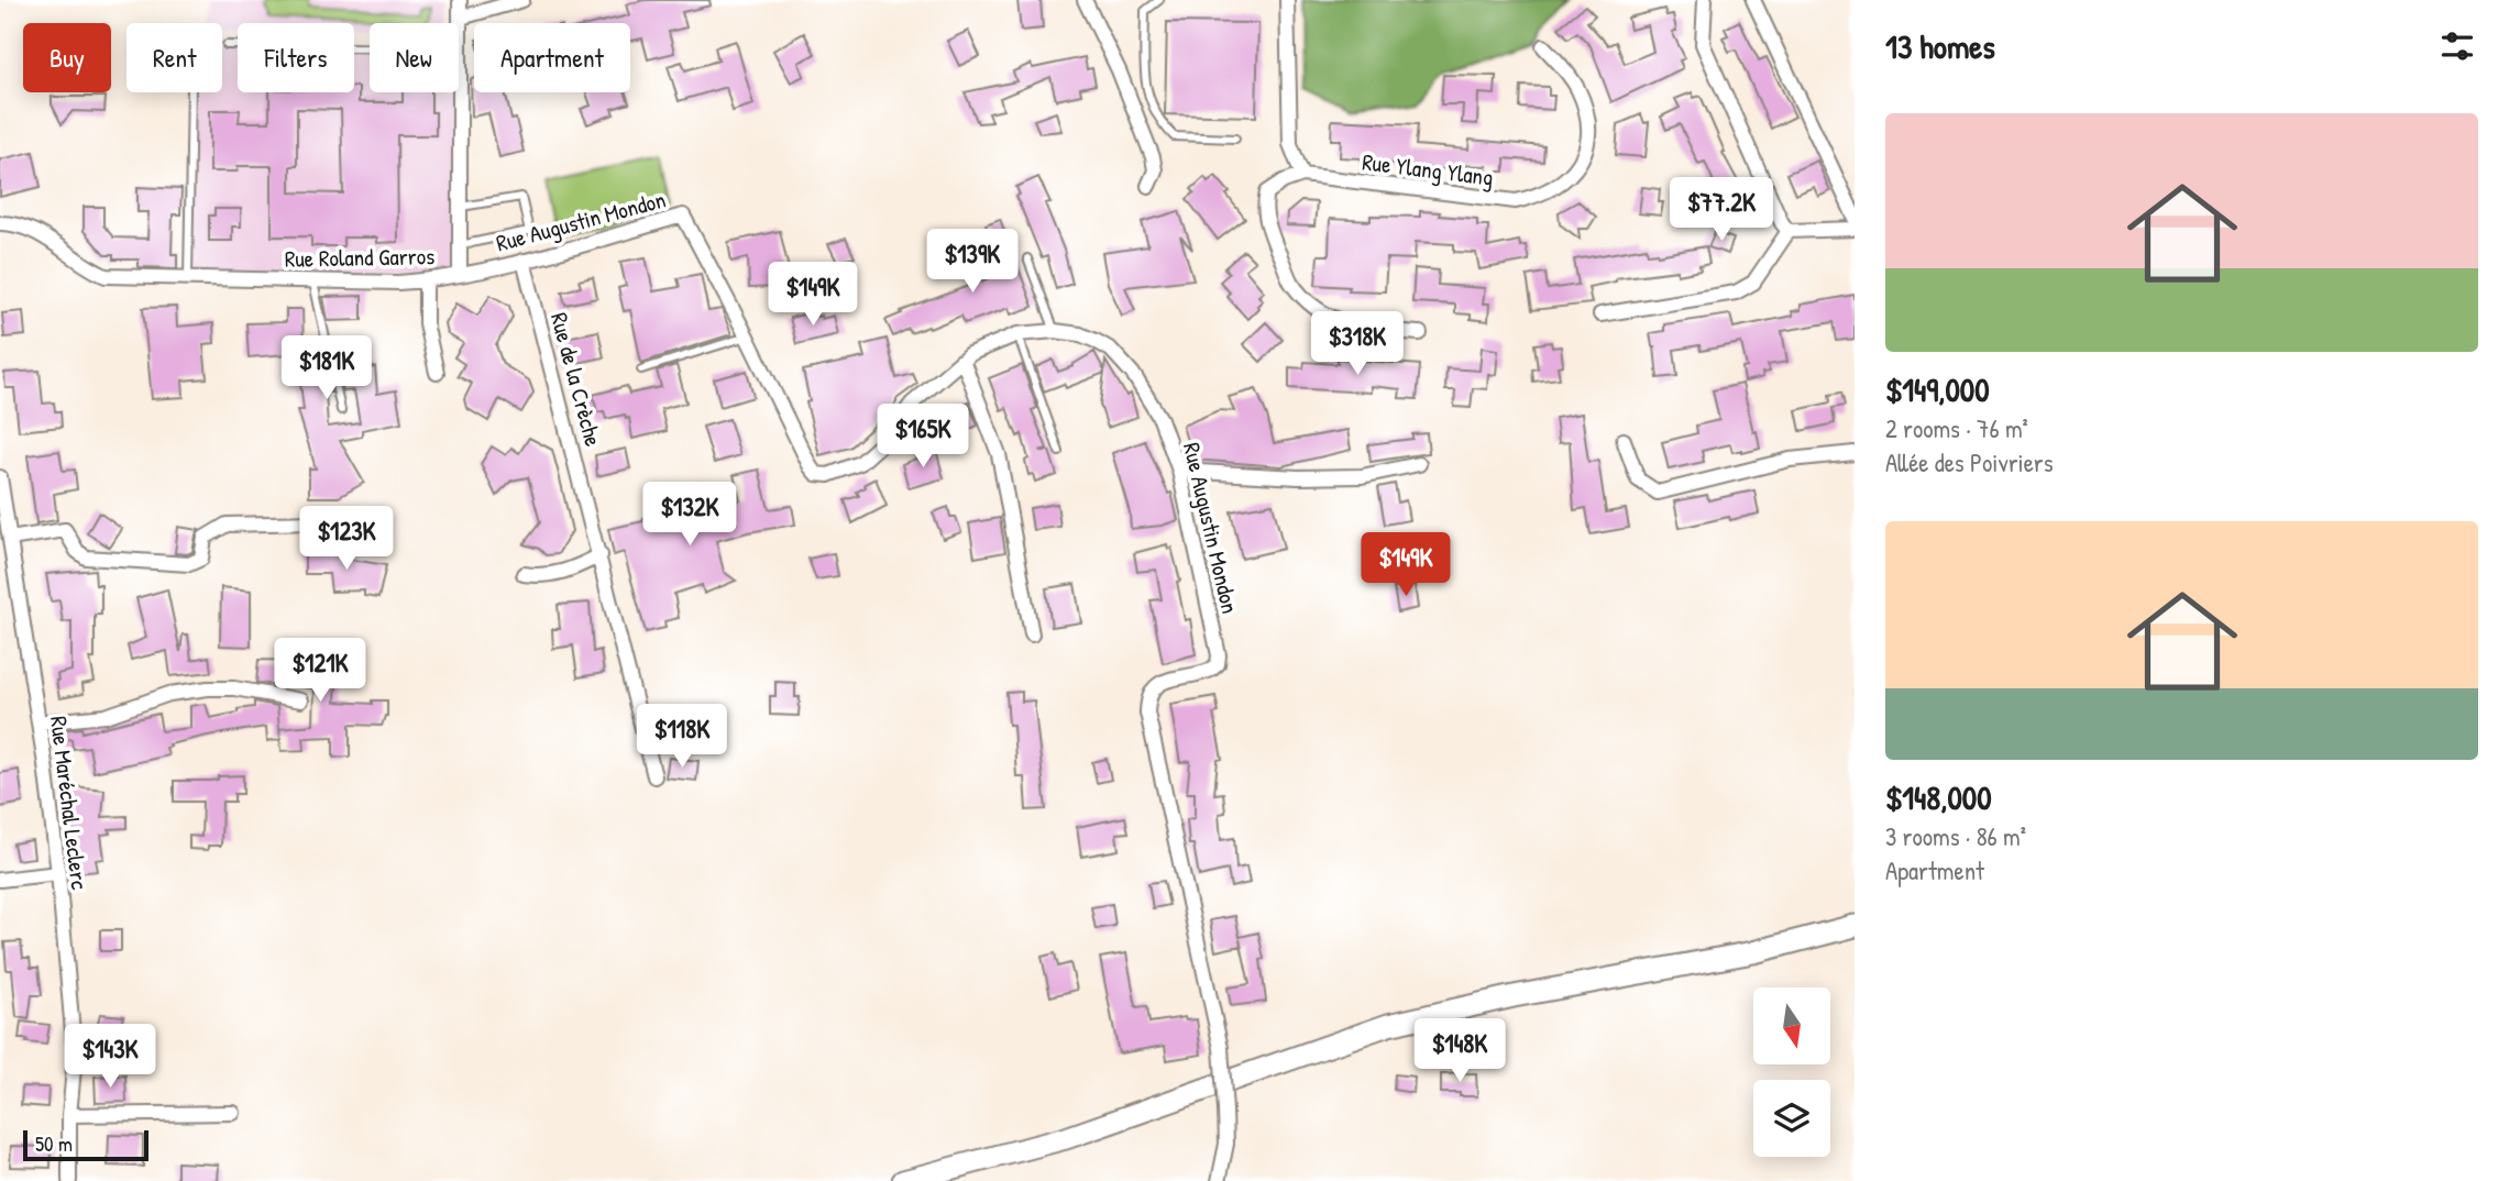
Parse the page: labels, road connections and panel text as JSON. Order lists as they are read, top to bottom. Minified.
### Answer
{"streets":{"street":["Rue Ylang Ylang","Rue Augustin Mondon","Rue Roland Garros","Rue de la Crèche","Rue Maréchal Leclerc"]},"crossings":[["Rue Augustin Mondon","Rue Roland Garros"],["Rue Augustin Mondon","Rue de la Crèche"]],"scale_bar":"50 m","north":"bottom","page":{"heading":"13 homes","chip":["Buy","Rent","Filters","New","Apartment"],"list":[{"name":"$149,000","note":"2 rooms · 76 m² · Allée des Poivriers"},{"name":"$148,000","note":"3 rooms · 86 m² · Apartment"}],"price":["$77.2K","$139K","$149K","$318K","$181K","$165K","$132K","$123K","$149K","$121K","$118K","$148K","$143K"],"scale":"50 m"}}
